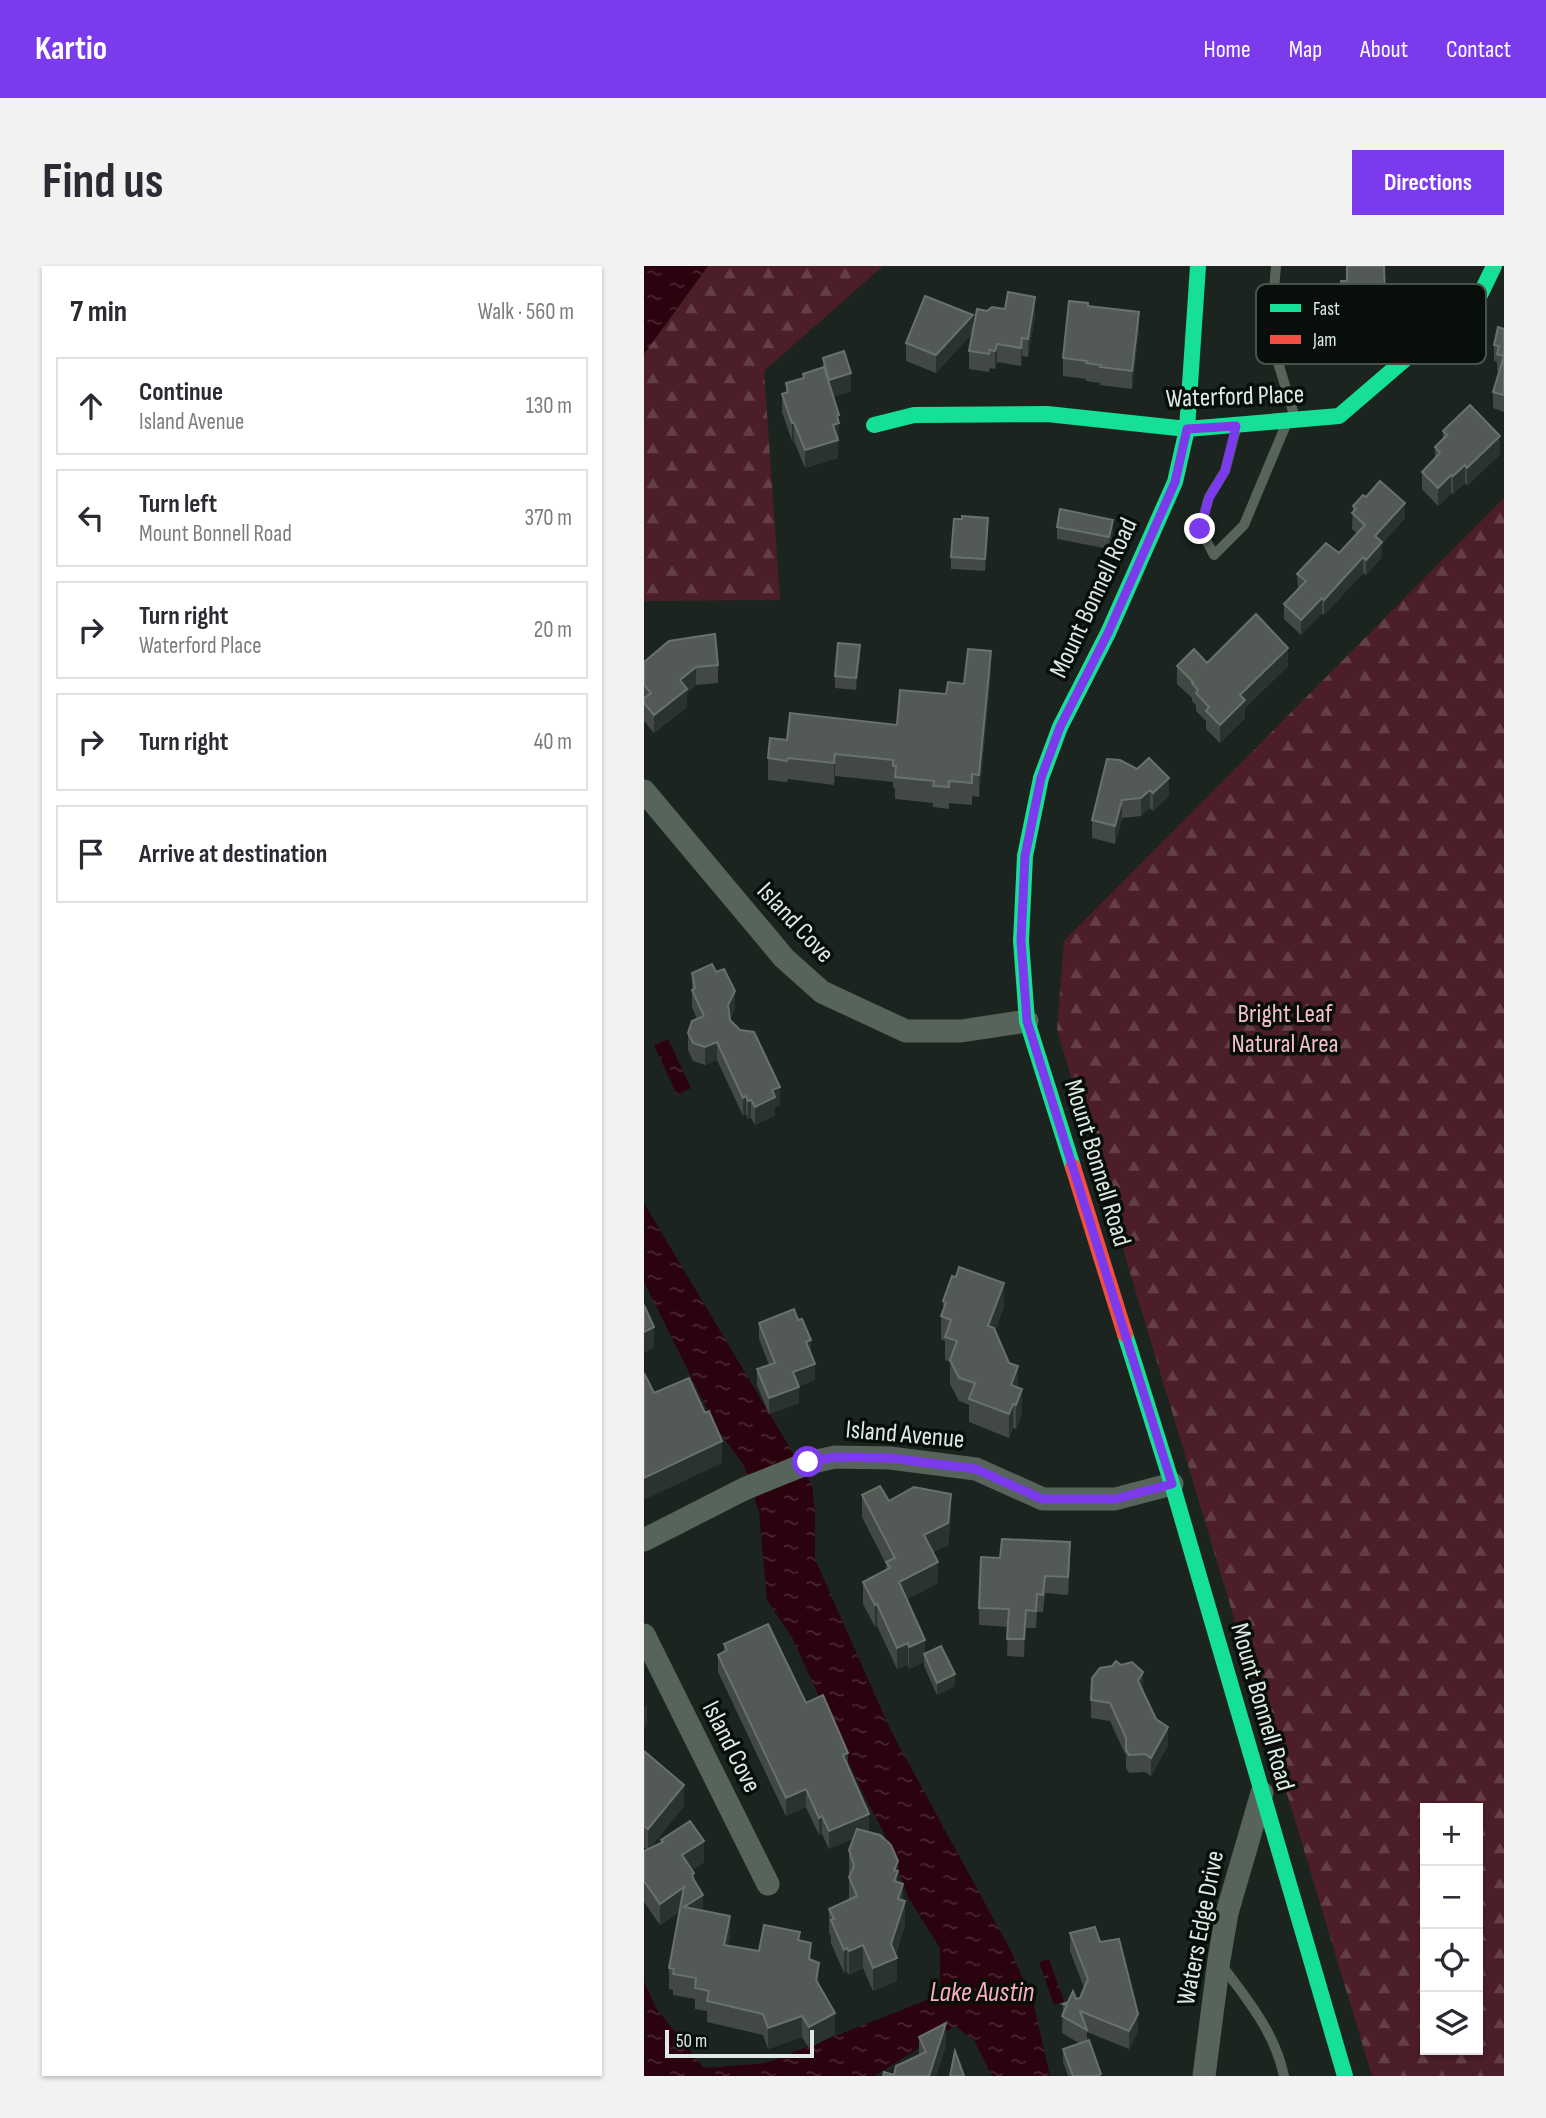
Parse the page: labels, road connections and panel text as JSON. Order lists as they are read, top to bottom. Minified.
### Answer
{"streets":{"street":["Waterford Place","Mount Bonnell Road","Island Cove","Island Avenue","Waters Edge Drive"]},"crossings":[["Waterford Place","Mount Bonnell Road"],["Mount Bonnell Road","Island Cove"],["Mount Bonnell Road","Island Avenue"],["Mount Bonnell Road","Waters Edge Drive"]],"water":["Lake Austin"],"parks":["Bright Leaf Natural Area"],"legend":["Fast","Jam"],"scale_bar":"50 m","page":{"header":"Kartio","nav":["Home","Map","About","Contact"],"buttons":"Directions","title":"Find us","heading":["7 min","Walk · 560 m"],"list":[["Continue","Island Avenue","130 m"],["Turn left","Mount Bonnell Road","370 m"],["Turn right","Waterford Place","20 m"],["Turn right","40 m"],"Arrive at destination"],"map_buttons":["+","−"],"scale":"50 m"}}
